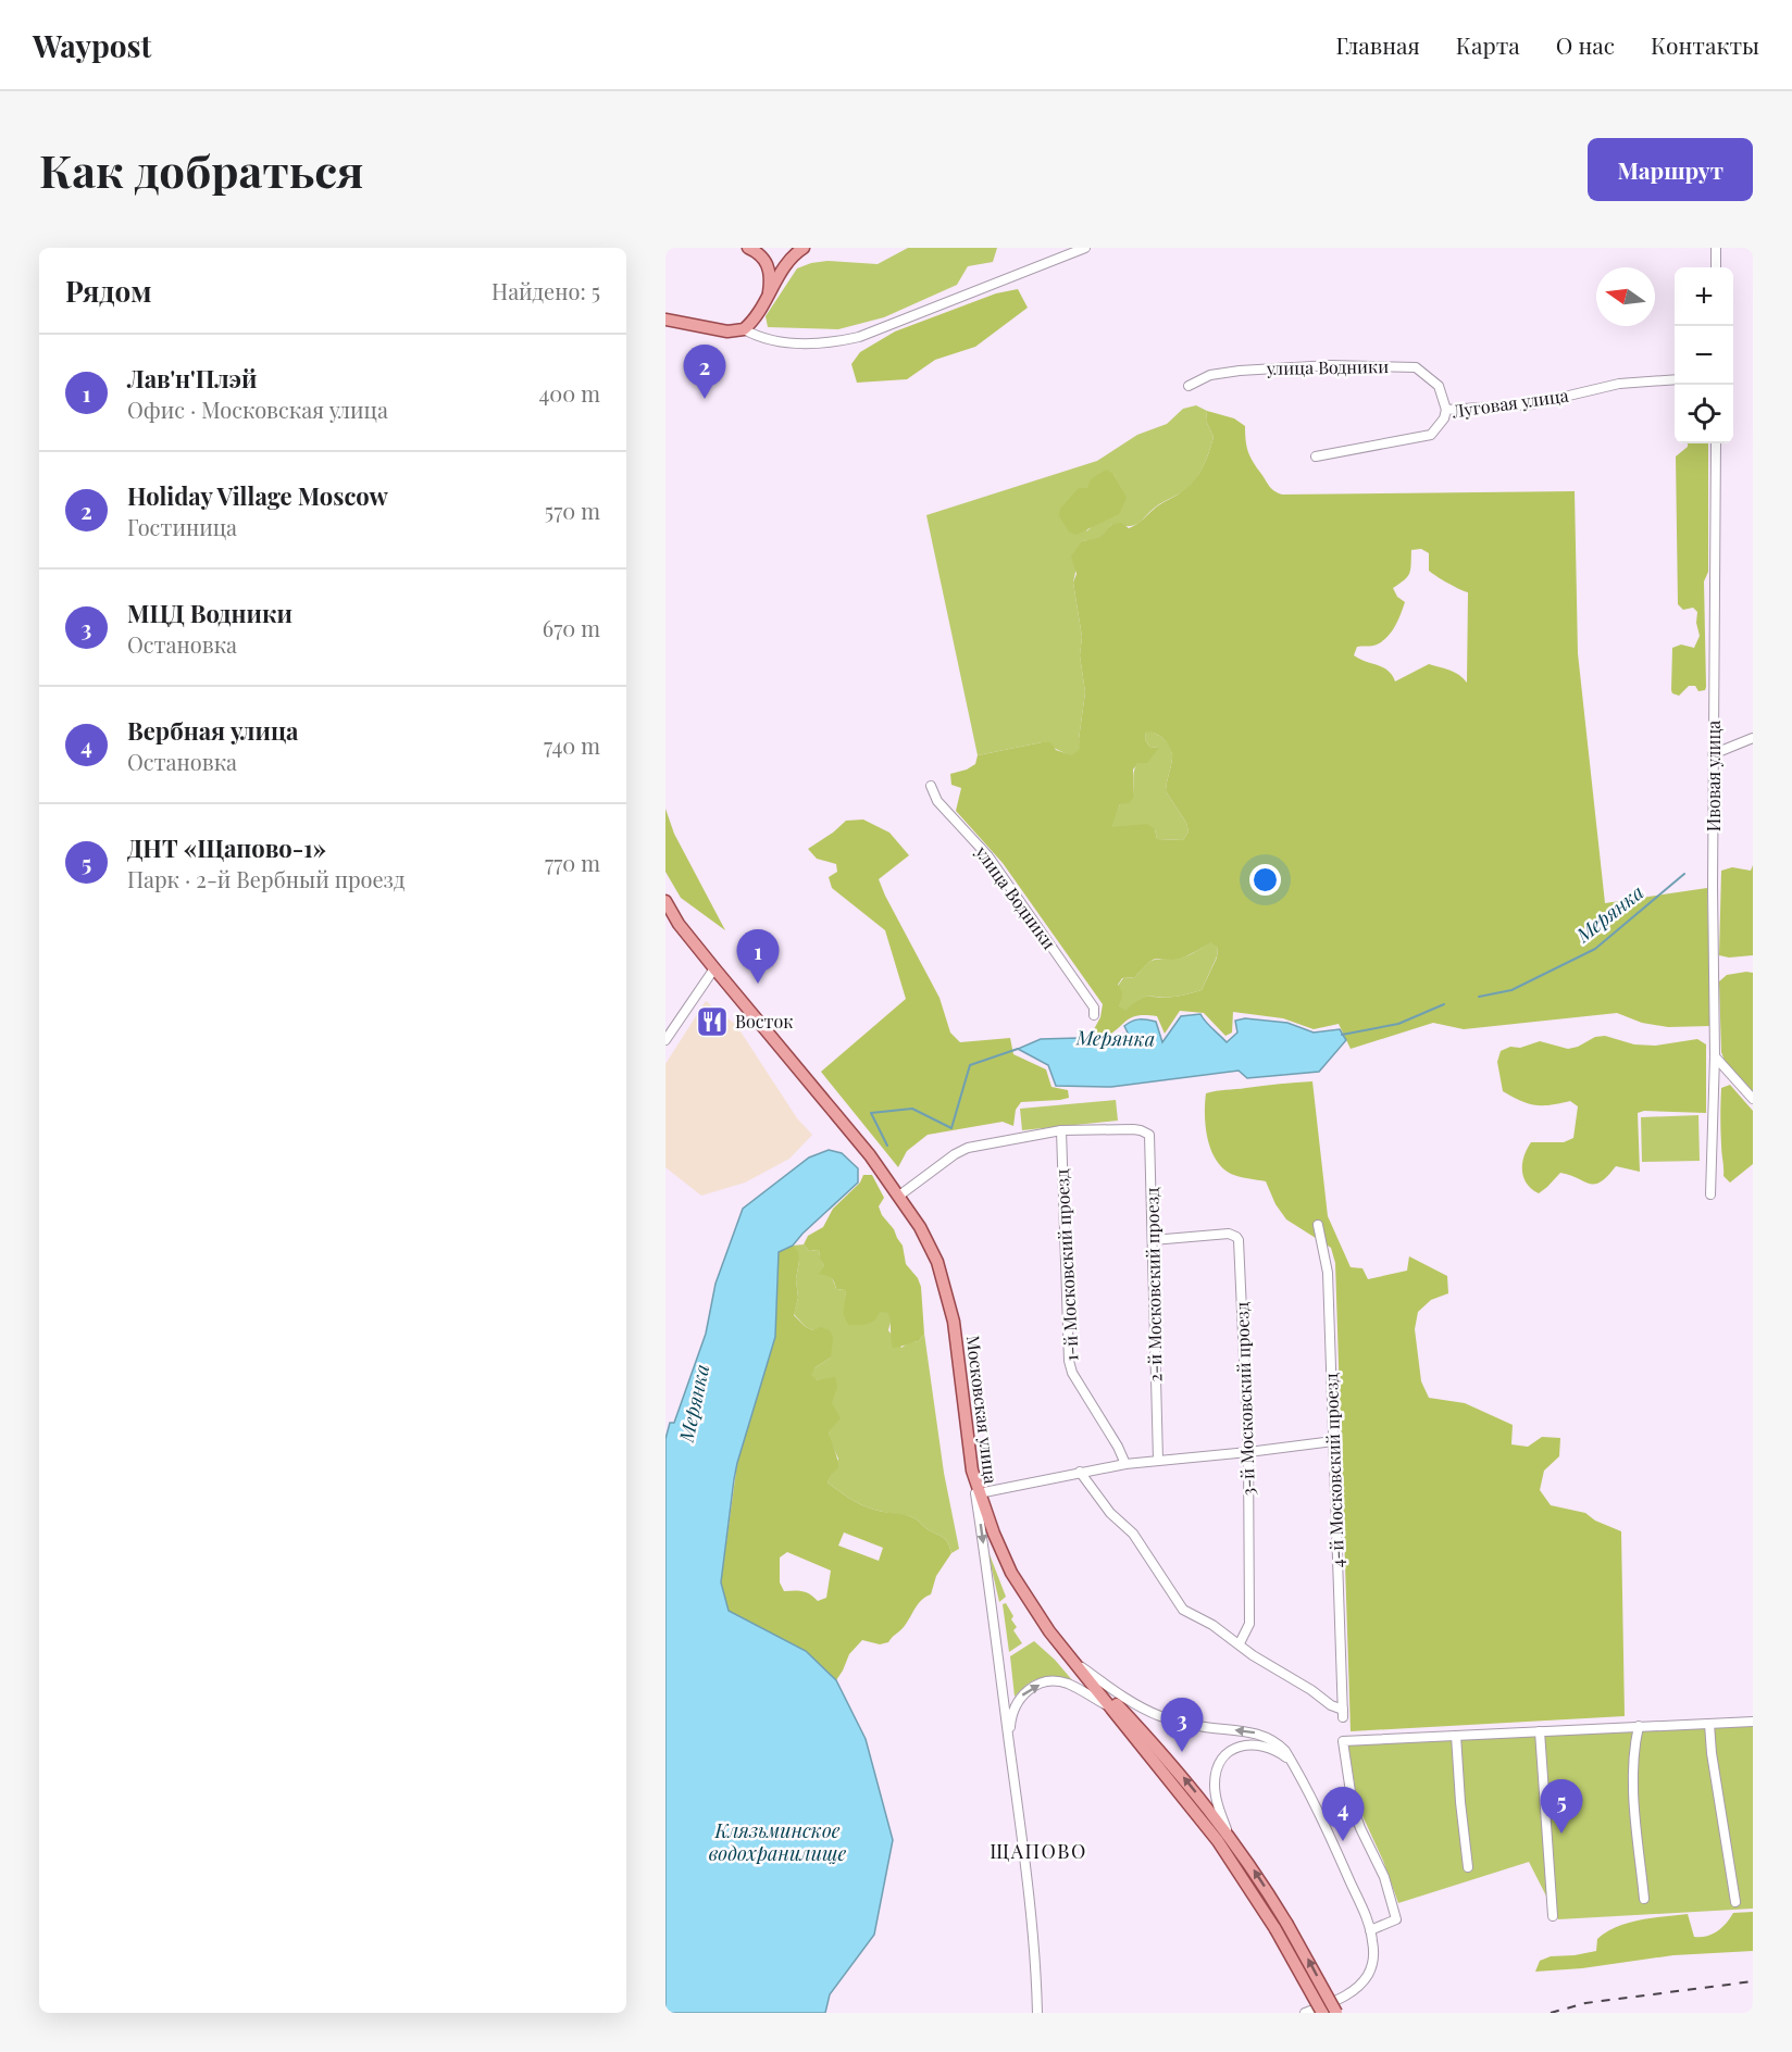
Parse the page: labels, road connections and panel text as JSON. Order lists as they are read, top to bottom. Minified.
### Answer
{"streets":{"main road":["Московская улица"],"street":["улица Водники","Луговая улица","Ивовая улица","1-й Московский проезд","2-й Московский проезд","3-й Московский проезд","4-й Московский проезд"]},"crossings":[["улица Водники","Луговая улица"],["1-й Московский проезд","2-й Московский проезд"],["2-й Московский проезд","3-й Московский проезд"],["3-й Московский проезд","4-й Московский проезд"]],"districts":["ЩАПОВО"],"water":["Мерянка","Клязьминское водохранилище"],"places":{"restaurant":["Восток"]},"north":"left","page":{"header":"Waypost","nav":["Главная","Карта","О нас","Контакты"],"buttons":"Маршрут","title":"Как добраться","heading":["Рядом","Найдено: 5"],"map_buttons":["+","−"],"list":[{"mark":"1","name":"Лав'н'Плэй","note":"Офис · Московская улица","value":"400 m"},{"mark":"2","name":"Holiday Village Moscow","note":"Гостиница","value":"570 m"},{"mark":"3","name":"МЦД Водники","note":"Остановка","value":"670 m"},{"mark":"4","name":"Вербная улица","note":"Остановка","value":"740 m"},{"mark":"5","name":"ДНТ «Щапово-1»","note":"Парк · 2-й Вербный проезд","value":"770 m"}],"pins":["2","1","3","5","4"]}}
